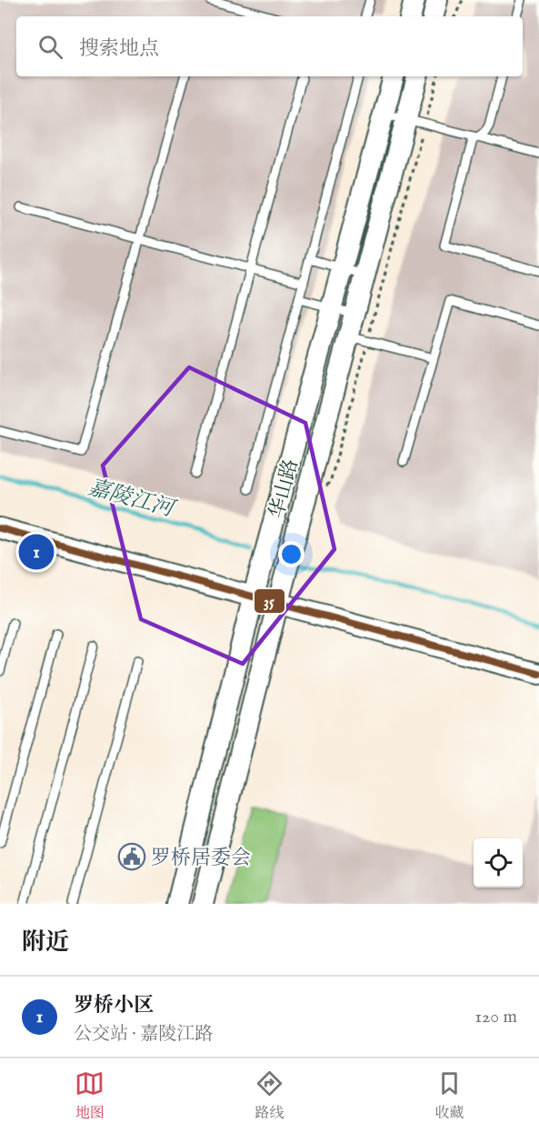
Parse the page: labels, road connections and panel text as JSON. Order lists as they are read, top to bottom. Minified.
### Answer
{"streets":{"street":["华山路"]},"water":["嘉陵江河"],"places":{"public building":["罗桥居委会"]},"lines":["transit line 35"],"page":{"search":"搜索地点","pins":"1","heading":"附近","list":[{"mark":"1","name":"罗桥小区","note":"公交站 · 嘉陵江路","value":"120 m"}],"nav":["地图","路线","收藏"]}}
